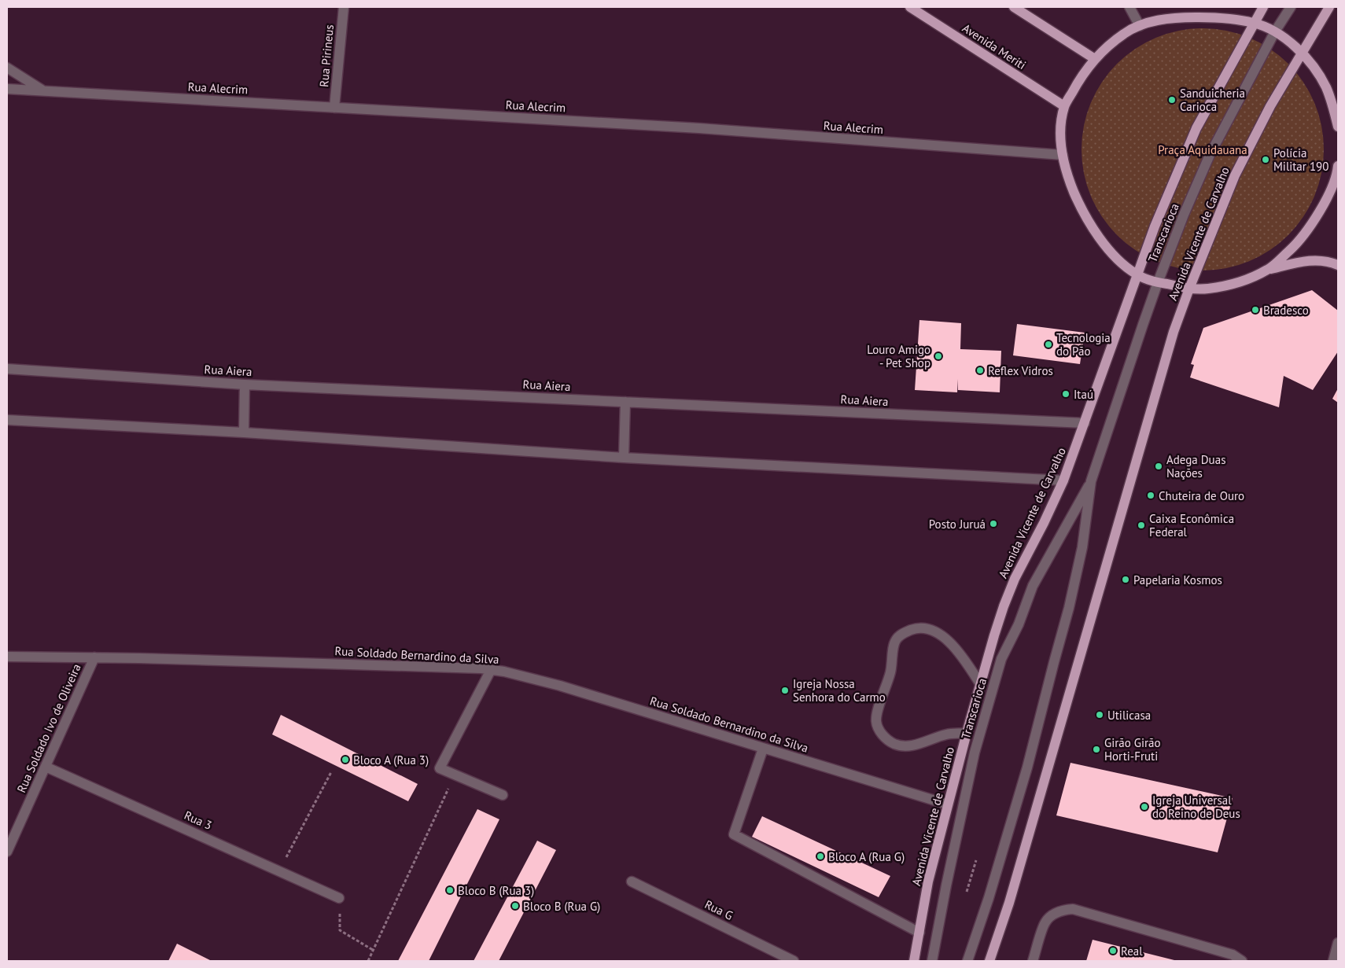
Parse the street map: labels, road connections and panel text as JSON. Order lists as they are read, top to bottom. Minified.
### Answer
{"streets":{"main road":["Avenida Meriti","Avenida Vicente de Carvalho"],"street":["Rua Pirineus","Rua Alecrim","Transcarioca","Rua Aiera","Rua Soldado Bernardino da Silva","Rua Soldado Ivo de Oliveira","Rua 3","Rua G"]},"crossings":[["Rua Pirineus","Rua Alecrim"],["Avenida Vicente de Carvalho","Rua Aiera"],["Avenida Vicente de Carvalho","Rua Soldado Bernardino da Silva"],["Rua Soldado Bernardino da Silva","Rua Soldado Ivo de Oliveira"],["Rua Soldado Ivo de Oliveira","Rua 3"]],"parks":["Praça Aquidauana"],"places":["Sanduicheria Carioca","Polícia Militar 190","Bradesco","Tecnologia do Pão","Louro Amigo - Pet Shop","Reflex Vidros","Itaú","Adega Duas Nações","Chuteira de Ouro","Posto Juruá","Caixa Econômica Federal","Papelaria Kosmos","Igreja Nossa Senhora do Carmo","Utilicasa","Girão Girão Horti-Fruti","Bloco A (Rua 3)","Igreja Universal do Reino de Deus","Bloco A (Rua G)","Bloco B (Rua 3)","Bloco B (Rua G)","Real"]}
